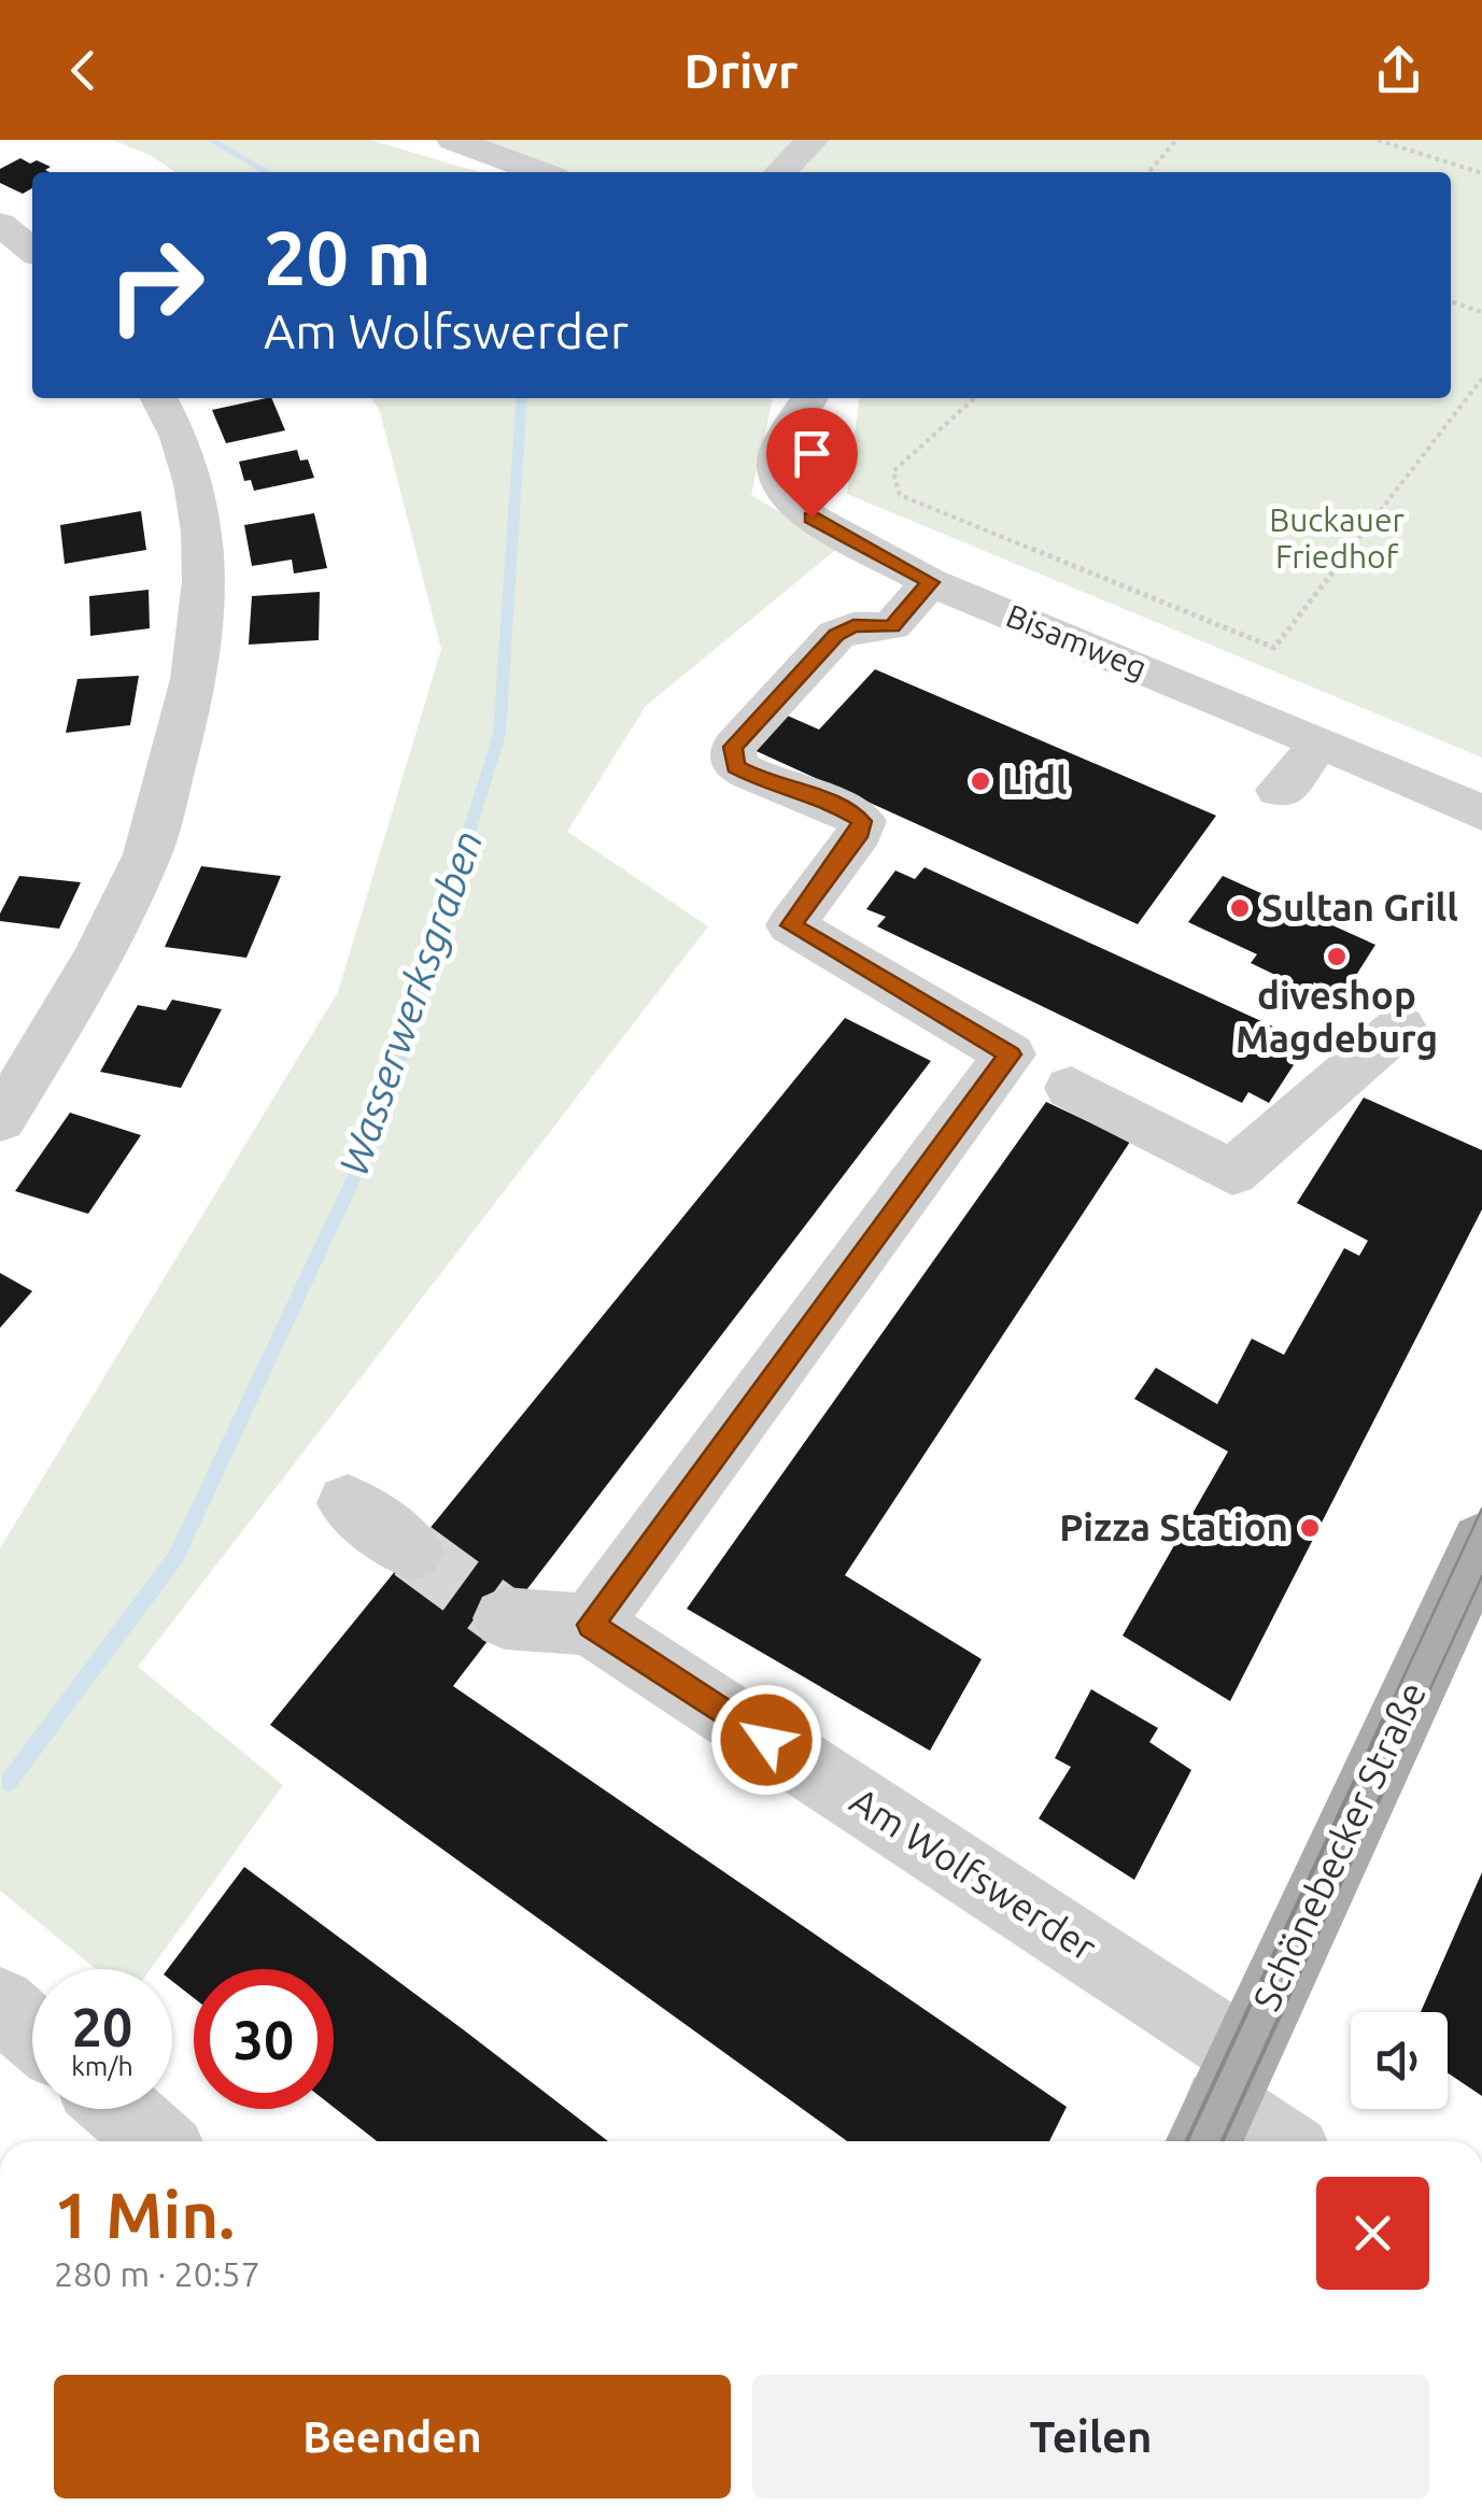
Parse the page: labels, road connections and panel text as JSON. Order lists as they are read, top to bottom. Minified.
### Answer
{"streets":{"main road":["Schönebecker Straße"],"street":["Bisamweg","Am Wolfswerder"]},"crossings":[["Schönebecker Straße","Am Wolfswerder"]],"water":["Wasserwerksgraben"],"parks":["Buckauer Friedhof"],"places":["Lidl","Sultan Grill","diveshop Magdeburg","Pizza Station"],"page":{"header":"Drivr","turn":["20 m","Am Wolfswerder"],"speed":"20 km/h","limit":"30","heading":["1 Min.","280 m · 20:57"],"buttons":["Beenden","Teilen"]}}
